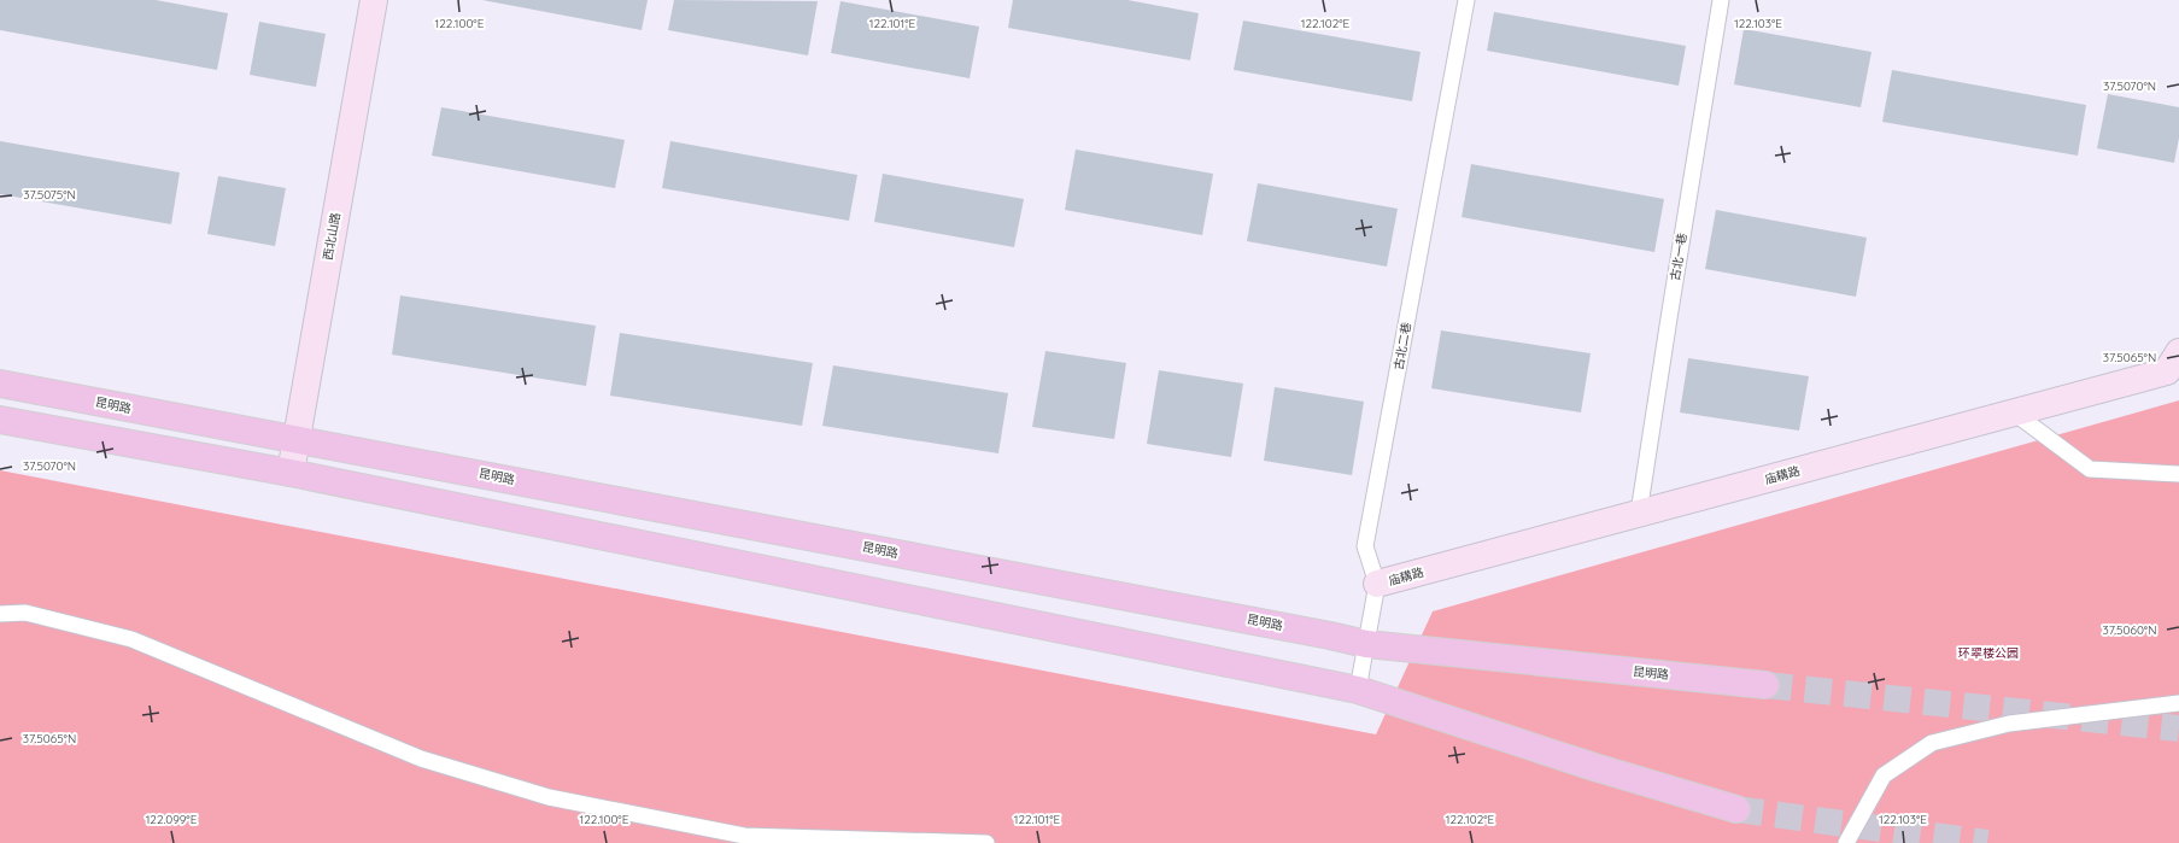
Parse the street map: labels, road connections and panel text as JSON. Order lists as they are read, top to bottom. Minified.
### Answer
{"streets":{"main road":["昆明路"],"street":["西北山路","庙耩路"],"lane":["古北一巷","古北二巷"]},"crossings":[["西北山路","昆明路"],["古北一巷","庙耩路"],["古北二巷","昆明路"],["古北二巷","庙耩路"]],"parks":["环翠楼公园"],"coordinates":["122.100°E","122.101°E","122.102°E","122.103°E","37.5070°N","37.5075°N","37.5065°N","37.5060°N","122.099°E"]}
